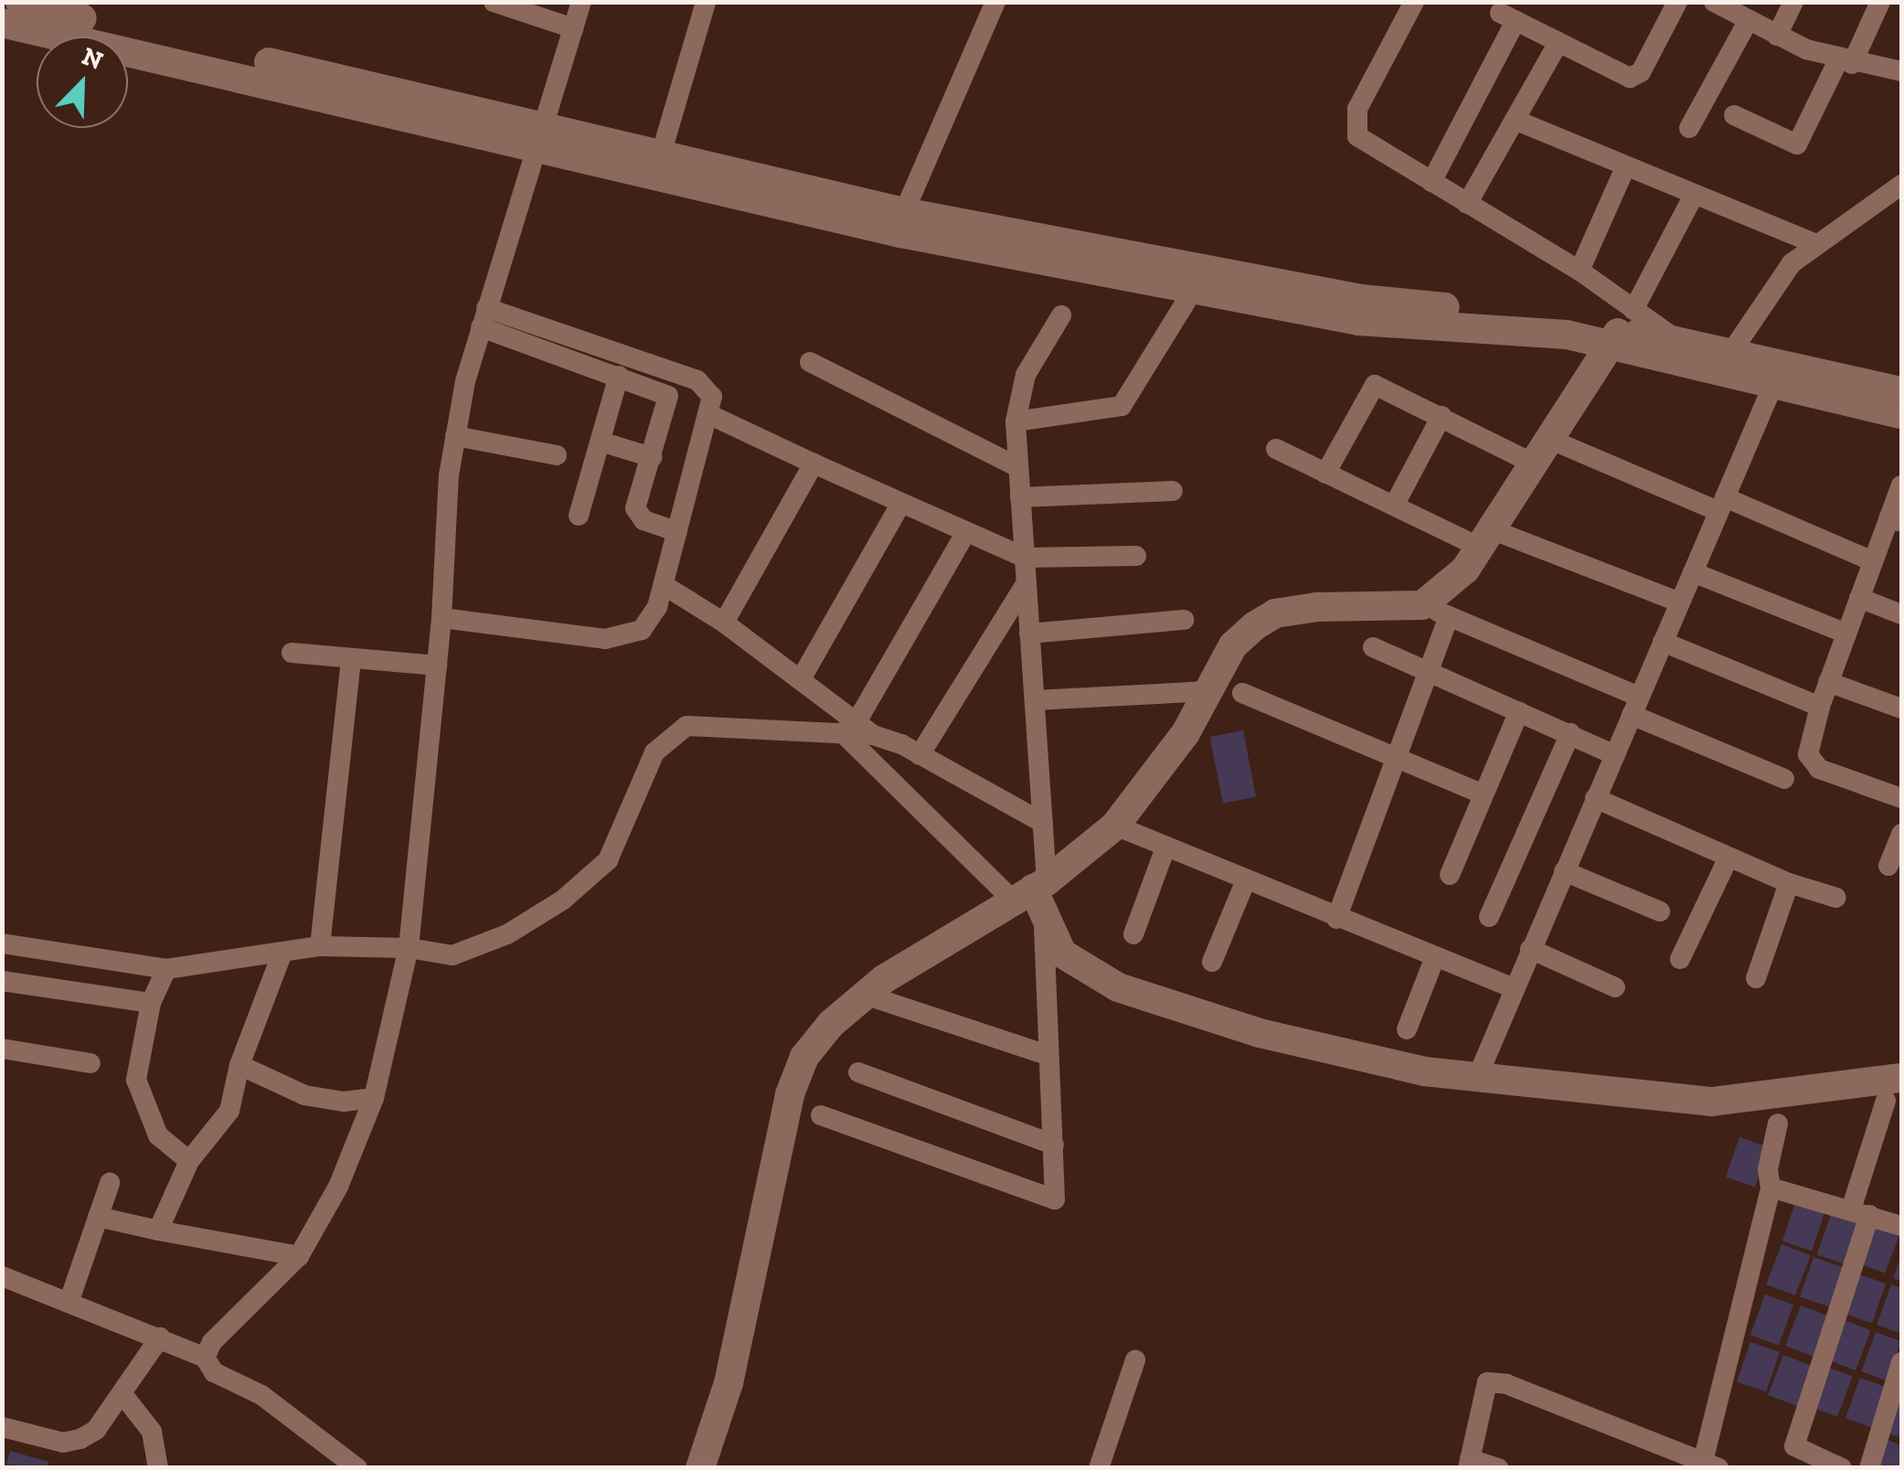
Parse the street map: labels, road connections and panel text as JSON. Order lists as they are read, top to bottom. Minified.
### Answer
{"north":"top right"}
